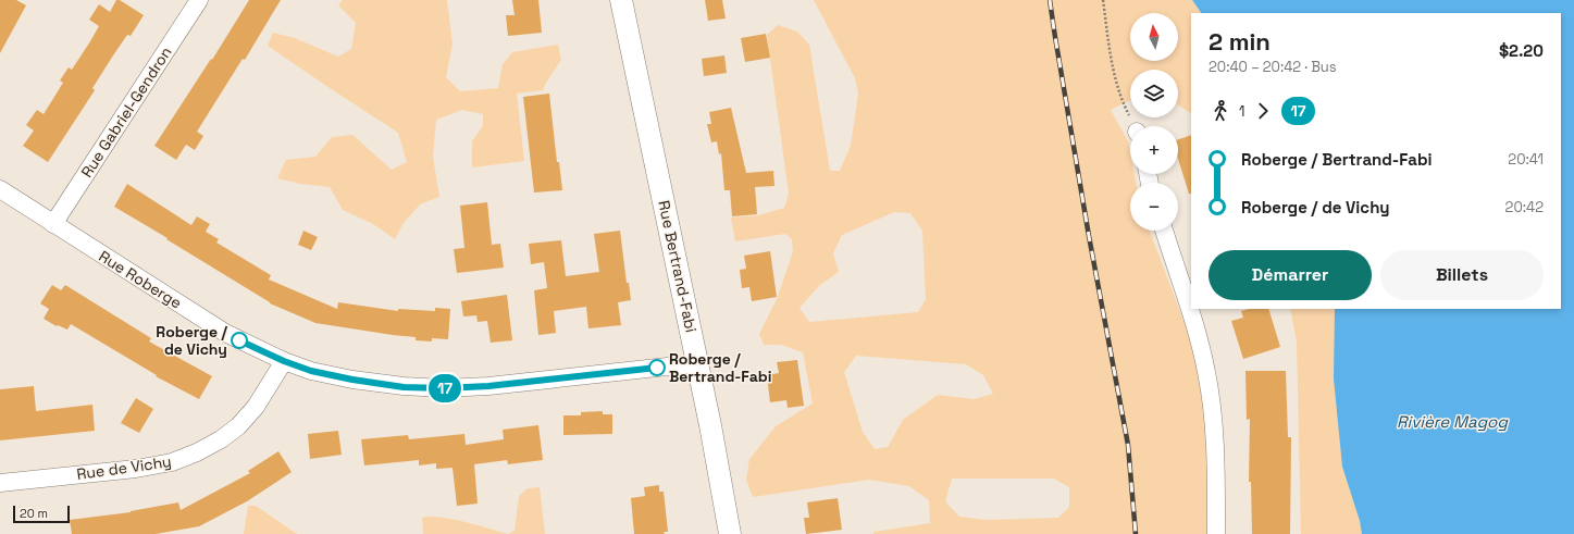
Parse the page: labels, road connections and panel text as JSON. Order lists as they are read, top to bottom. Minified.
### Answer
{"streets":{"street":["Rue Gabriel-Gendron","Rue Bertrand-Fabi","Rue Roberge","Rue de Vichy"]},"crossings":[["Rue Gabriel-Gendron","Rue Roberge"],["Rue Bertrand-Fabi","Rue Roberge"],["Rue Roberge","Rue de Vichy"]],"water":["Rivière Magog"],"places":["Roberge / de Vichy","Roberge / Bertrand-Fabi"],"lines":["bus line 17"],"scale_bar":"20 m","north":"top","page":{"on_map":"17","map_buttons":["+","−"],"heading":["2 min","20:40 – 20:42 · Bus","$2.20"],"legs":["1","17"],"list":[{"name":"Roberge / Bertrand-Fabi","value":"20:41"},{"name":"Roberge / de Vichy","value":"20:42"}],"buttons":["Démarrer","Billets"],"scale":"20 m"}}
